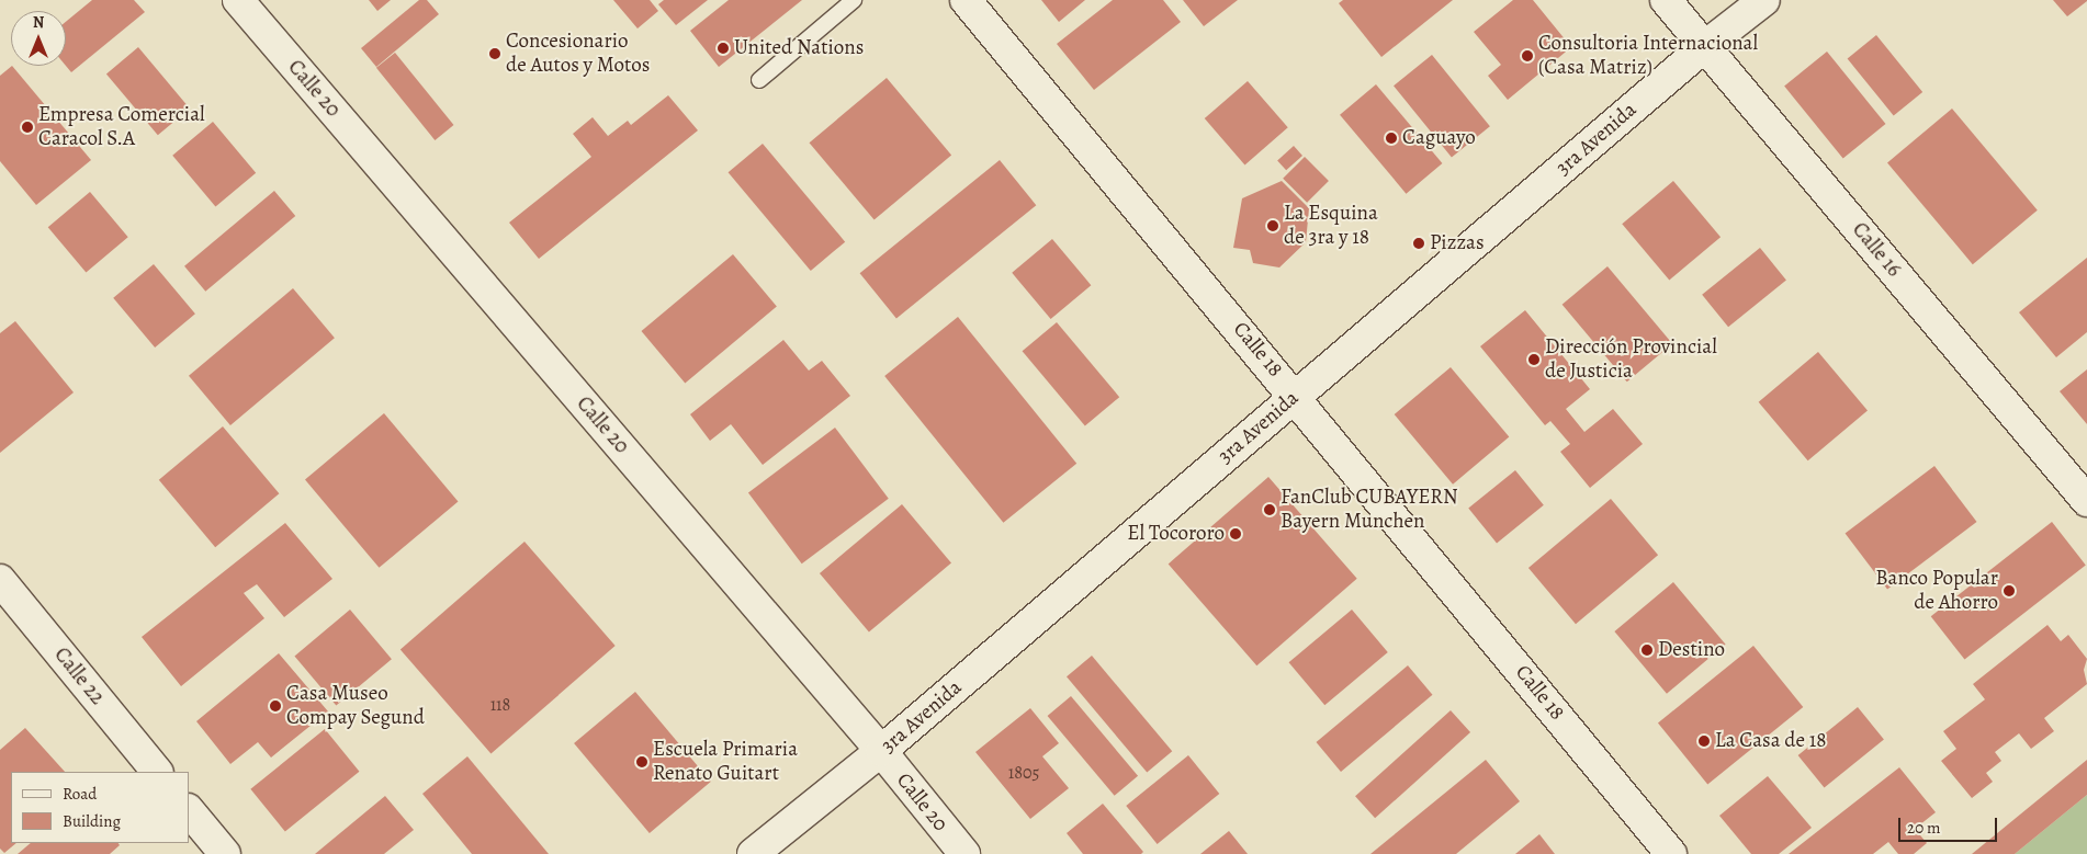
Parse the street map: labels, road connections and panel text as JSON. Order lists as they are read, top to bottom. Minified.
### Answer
{"streets":{"street":["Calle 20","3ra Avenida","Calle 16","Calle 18","Calle 22"]},"crossings":[["Calle 20","3ra Avenida"],["3ra Avenida","Calle 16"],["3ra Avenida","Calle 18"]],"places":["United Nations","Concesionario de Autos y Motos","Consultoria Internacional (Casa Matriz)","Empresa Comercial Caracol S.A","Caguayo","La Esquina de 3ra y 18","Pizzas","Dirección Provincial de Justicia","FanClub CUBAYERN Bayern Munchen","El Tocororo","Banco Popular de Ahorro","Destino","Casa Museo Compay Segund","La Casa de 18","Escuela Primaria Renato Guitart"],"house_numbers":["118","1805"],"legend":["Road","Building"],"scale_bar":"20 m","north":"top"}
